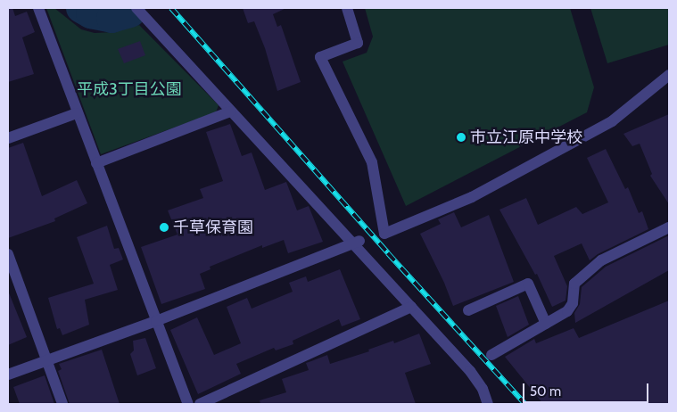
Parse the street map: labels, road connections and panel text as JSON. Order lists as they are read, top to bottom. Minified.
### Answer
{"parks":["平成3丁目公園"],"places":["市立江原中学校","千草保育園"],"scale_bar":"50 m"}
